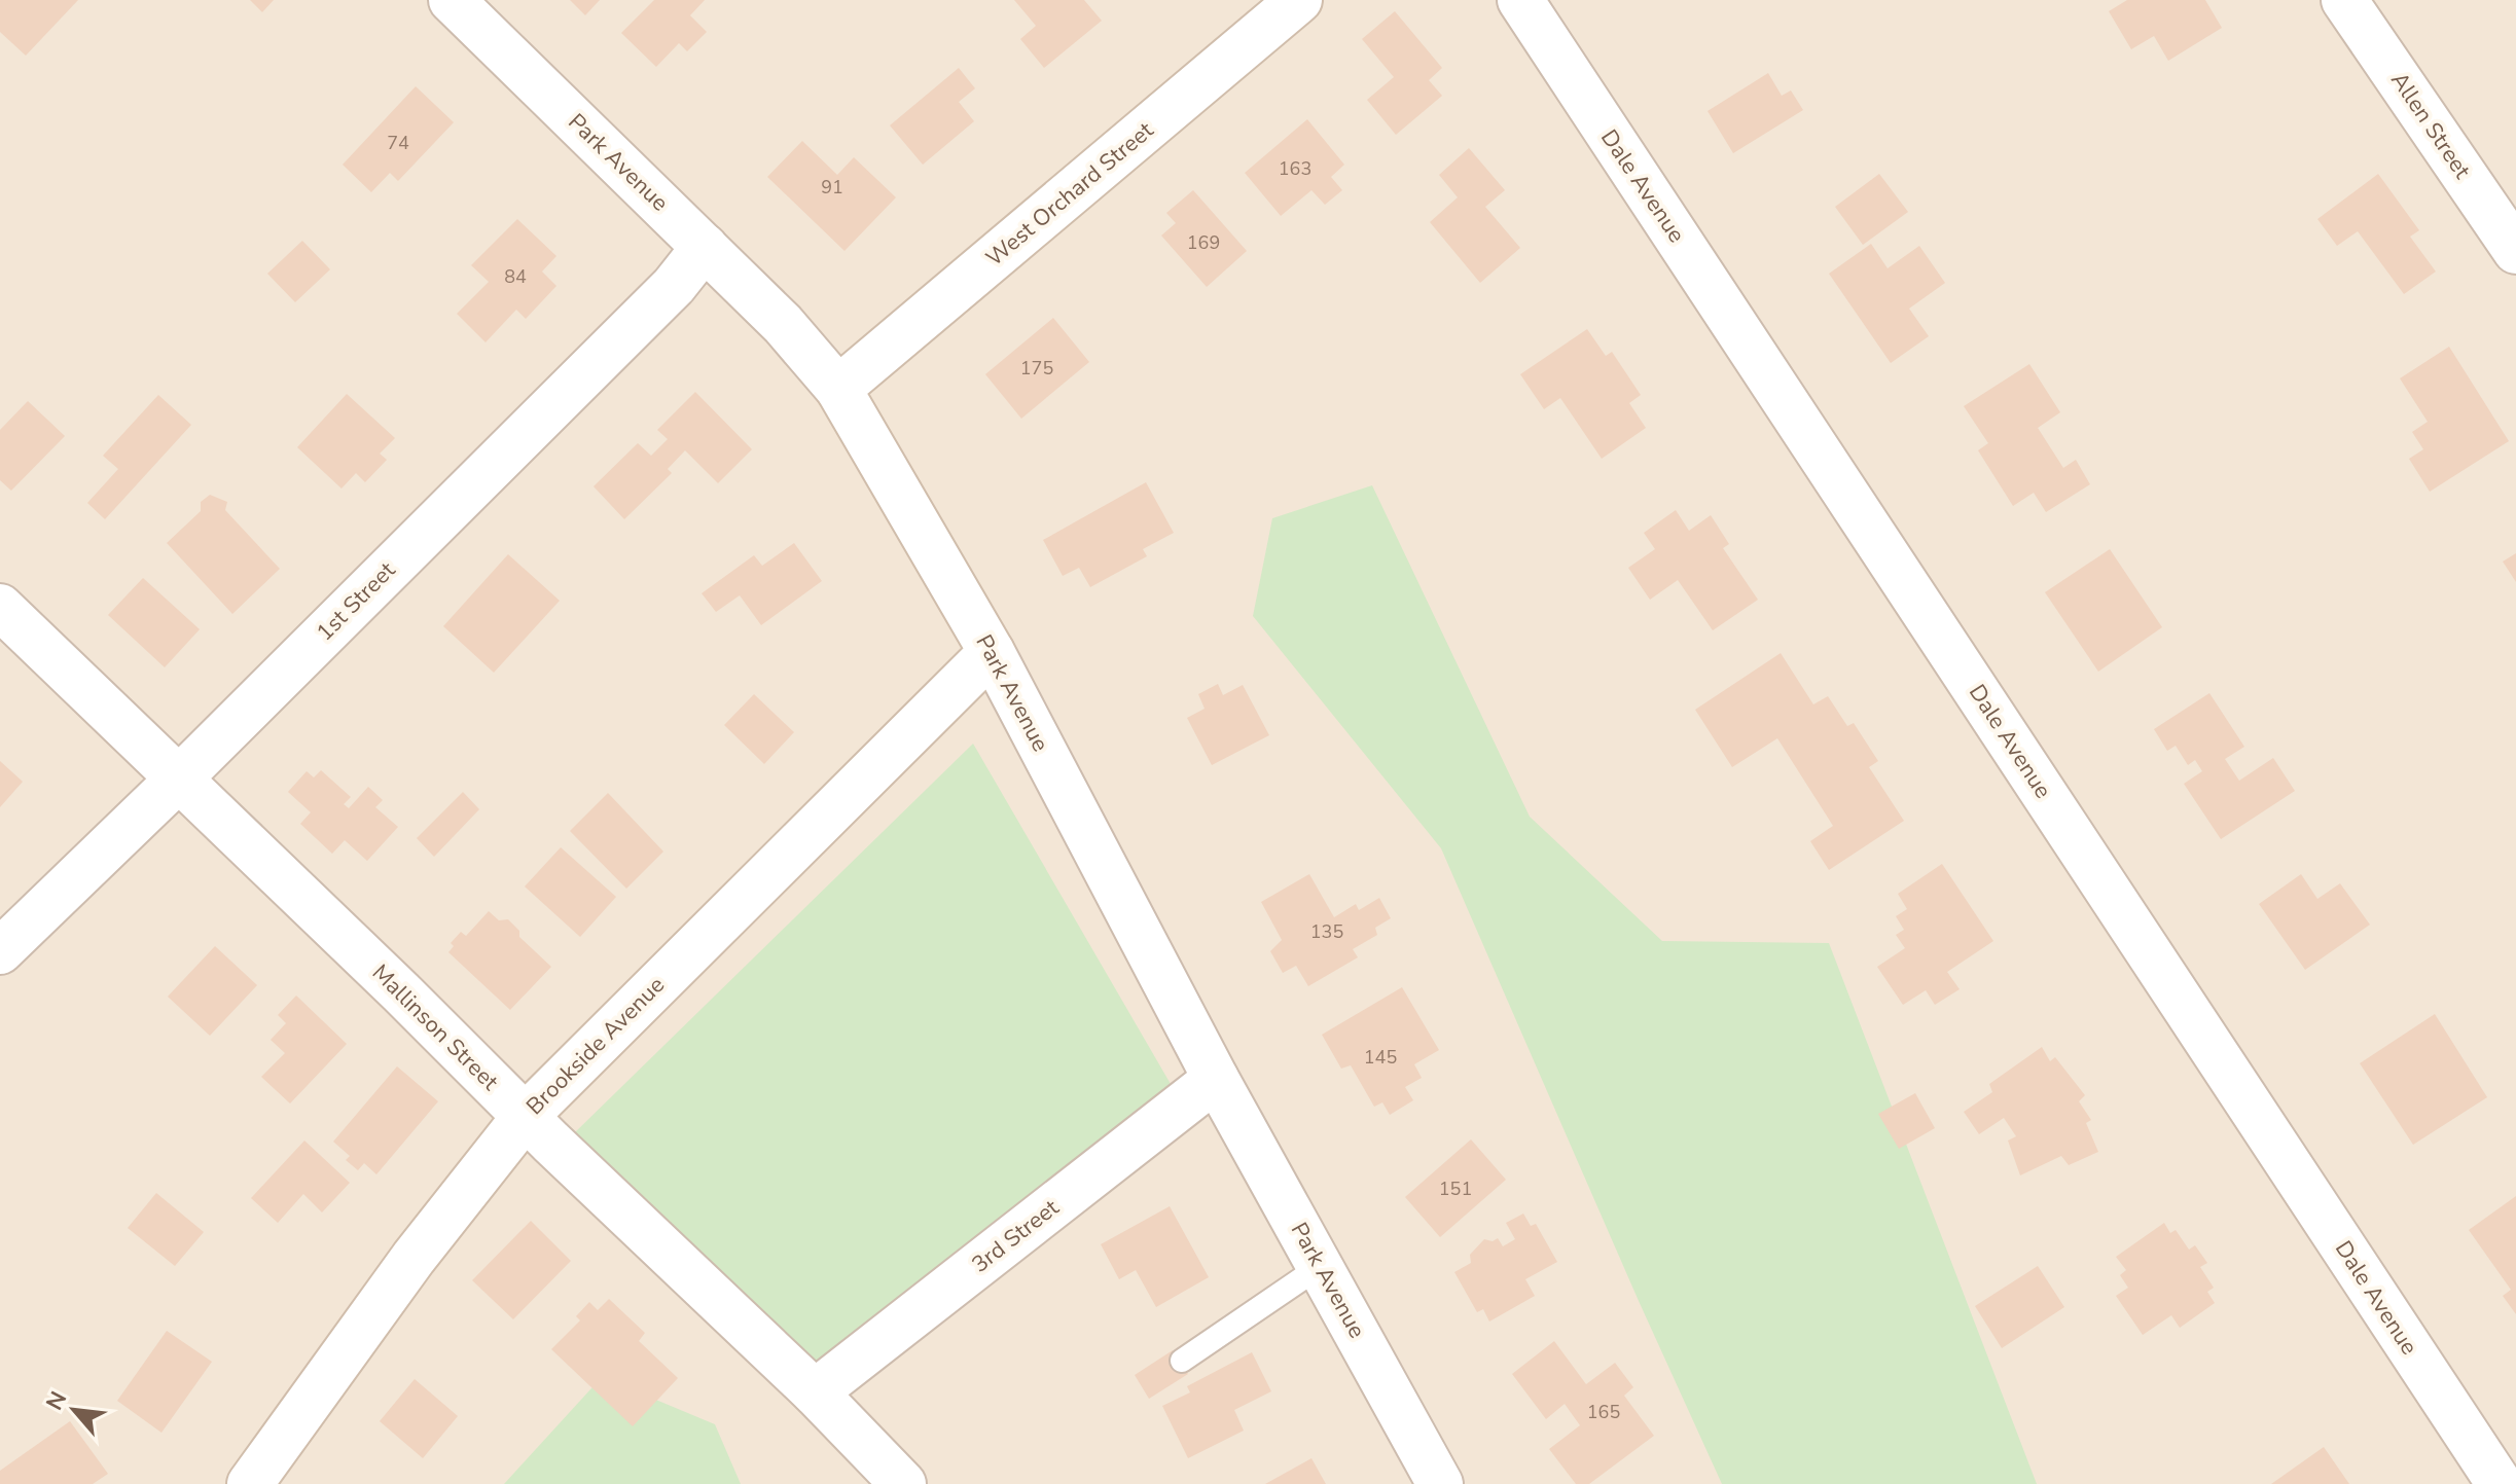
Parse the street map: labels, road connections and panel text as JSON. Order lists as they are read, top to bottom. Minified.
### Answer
{"streets":{"street":["Allen Street","Park Avenue","Dale Avenue","West Orchard Street","1st Street","Mallinson Street","Brookside Avenue","3rd Street"]},"crossings":[["Park Avenue","West Orchard Street"],["Park Avenue","1st Street"],["Park Avenue","Brookside Avenue"],["Park Avenue","3rd Street"],["1st Street","Mallinson Street"],["Mallinson Street","Brookside Avenue"],["Mallinson Street","3rd Street"]],"house_numbers":["74","163","91","169","84","175","135","145","151","165"],"north":"top left"}
